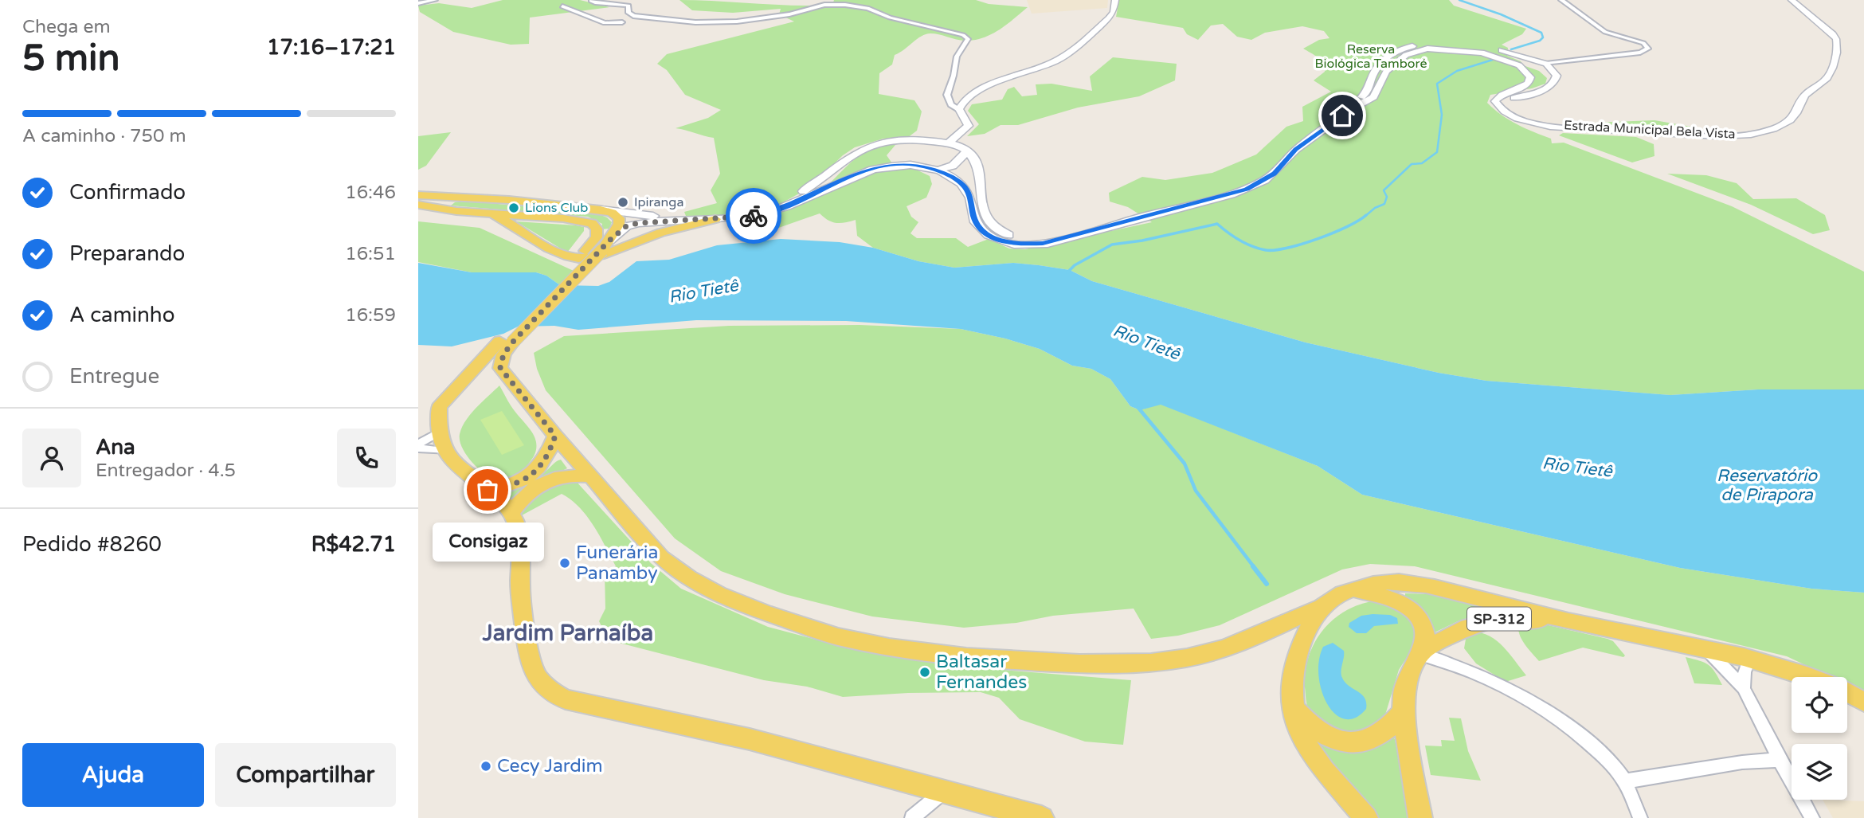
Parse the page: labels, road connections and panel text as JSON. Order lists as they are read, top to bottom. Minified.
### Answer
{"streets":{"main road":["Estrada Municipal Bela Vista","SP-312"]},"districts":["Jardim Parnaíba"],"water":["Rio Tietê","Reservatório de Pirapora"],"parks":["Reserva Biológica Tamboré"],"places":["Ipiranga","Lions Club","Consigaz","Funerária Panamby","Baltasar Fernandes","Cecy Jardim"],"page":{"heading":["5 min","Chega em","17:16–17:21"],"panel":["Ana","Entregador · 4.5","Pedido #8260","R$42.71"],"bar":"A caminho · 750 m","list":[["Confirmado","16:46"],["Preparando","16:51"],["A caminho","16:59"],"Entregue"],"bubble":"Consigaz","buttons":["Ajuda","Compartilhar"]}}
